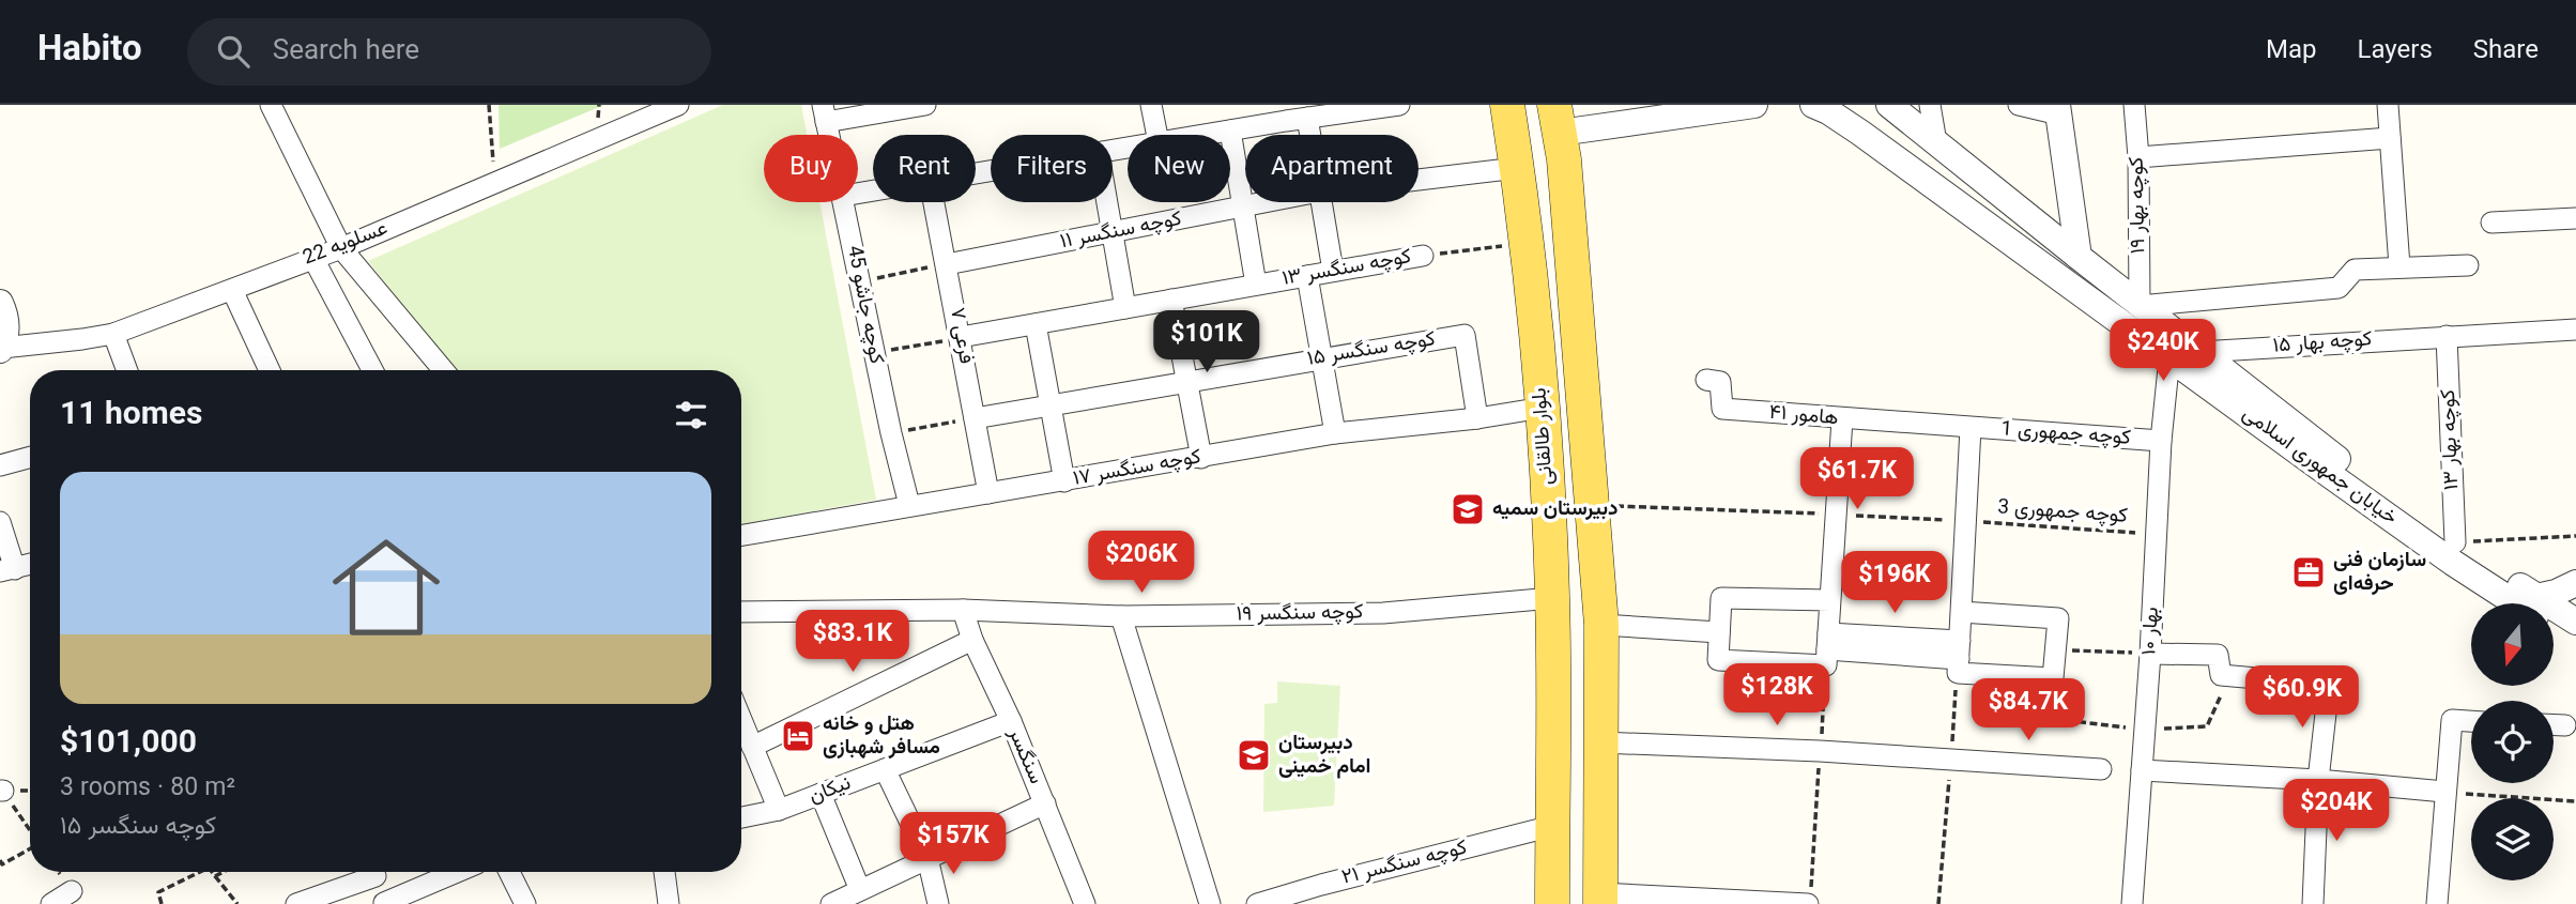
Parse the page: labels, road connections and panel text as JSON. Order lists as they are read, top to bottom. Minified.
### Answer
{"streets":{"main road":["بلوار طالقانی"],"street":["کوچه بهار ۱۹","کوچه سنگسر ۱۱","عسلویه 22","کوچه سنگسر ۱۳","کوچه جاشو 45","فرعی ۷","کوچه بهار ۱۵","کوچه سنگسر ۱۵","هامور ۴۱","کوچه جمهوری 1","کوچه بهار ۱۳","خیابان جمهوری اسلامی","کوچه سنگسر ۱۷","کوچه سنگسر ۱۹","بهار ۱۰","سنگسر","نیکان","کوچه سنگسر ۲۱"],"path":["کوچه جمهوری 3"]},"crossings":[["کوچه بهار ۱۹","خیابان جمهوری اسلامی"],["کوچه سنگسر ۱۱","فرعی ۷"],["کوچه سنگسر ۱۱","بلوار طالقانی"],["کوچه سنگسر ۱۳","فرعی ۷"],["کوچه جاشو 45","کوچه سنگسر ۱۷"],["فرعی ۷","کوچه سنگسر ۱۵"],["فرعی ۷","کوچه سنگسر ۱۷"],["کوچه بهار ۱۵","کوچه بهار ۱۳"],["کوچه بهار ۱۵","خیابان جمهوری اسلامی"],["کوچه سنگسر ۱۵","کوچه سنگسر ۱۷"],["هامور ۴۱","کوچه جمهوری 1"],["کوچه جمهوری 1","بهار ۱۰"],["بلوار طالقانی","کوچه سنگسر ۱۷"],["بلوار طالقانی","کوچه جمهوری 3"],["بلوار طالقانی","کوچه سنگسر ۱۹"],["بلوار طالقانی","کوچه سنگسر ۲۱"],["کوچه بهار ۱۳","خیابان جمهوری اسلامی"],["خیابان جمهوری اسلامی","بهار ۱۰"],["کوچه جمهوری 3","بهار ۱۰"],["کوچه سنگسر ۱۹","سنگسر"],["سنگسر","نیکان"]],"places":{"school or university":["دبیرستان سمیه","دبیرستان امام خمینی"],"office":["سازمان فنی حرفه‌ای"],"hotel":["هتل و خانه مسافر شهبازی"]},"north":"bottom","page":{"header":"Habito","search":"Search here","nav":["Map","Layers","Share"],"chip":["Buy","Rent","Filters","New","Apartment"],"price":["$101K","$240K","$61.7K","$206K","$196K","$83.1K","$128K","$60.9K","$84.7K","$204K","$157K"],"heading":"11 homes","list":[{"name":"$101,000","note":"3 rooms · 80 m² · کوچه سنگسر ۱۵"}]}}
